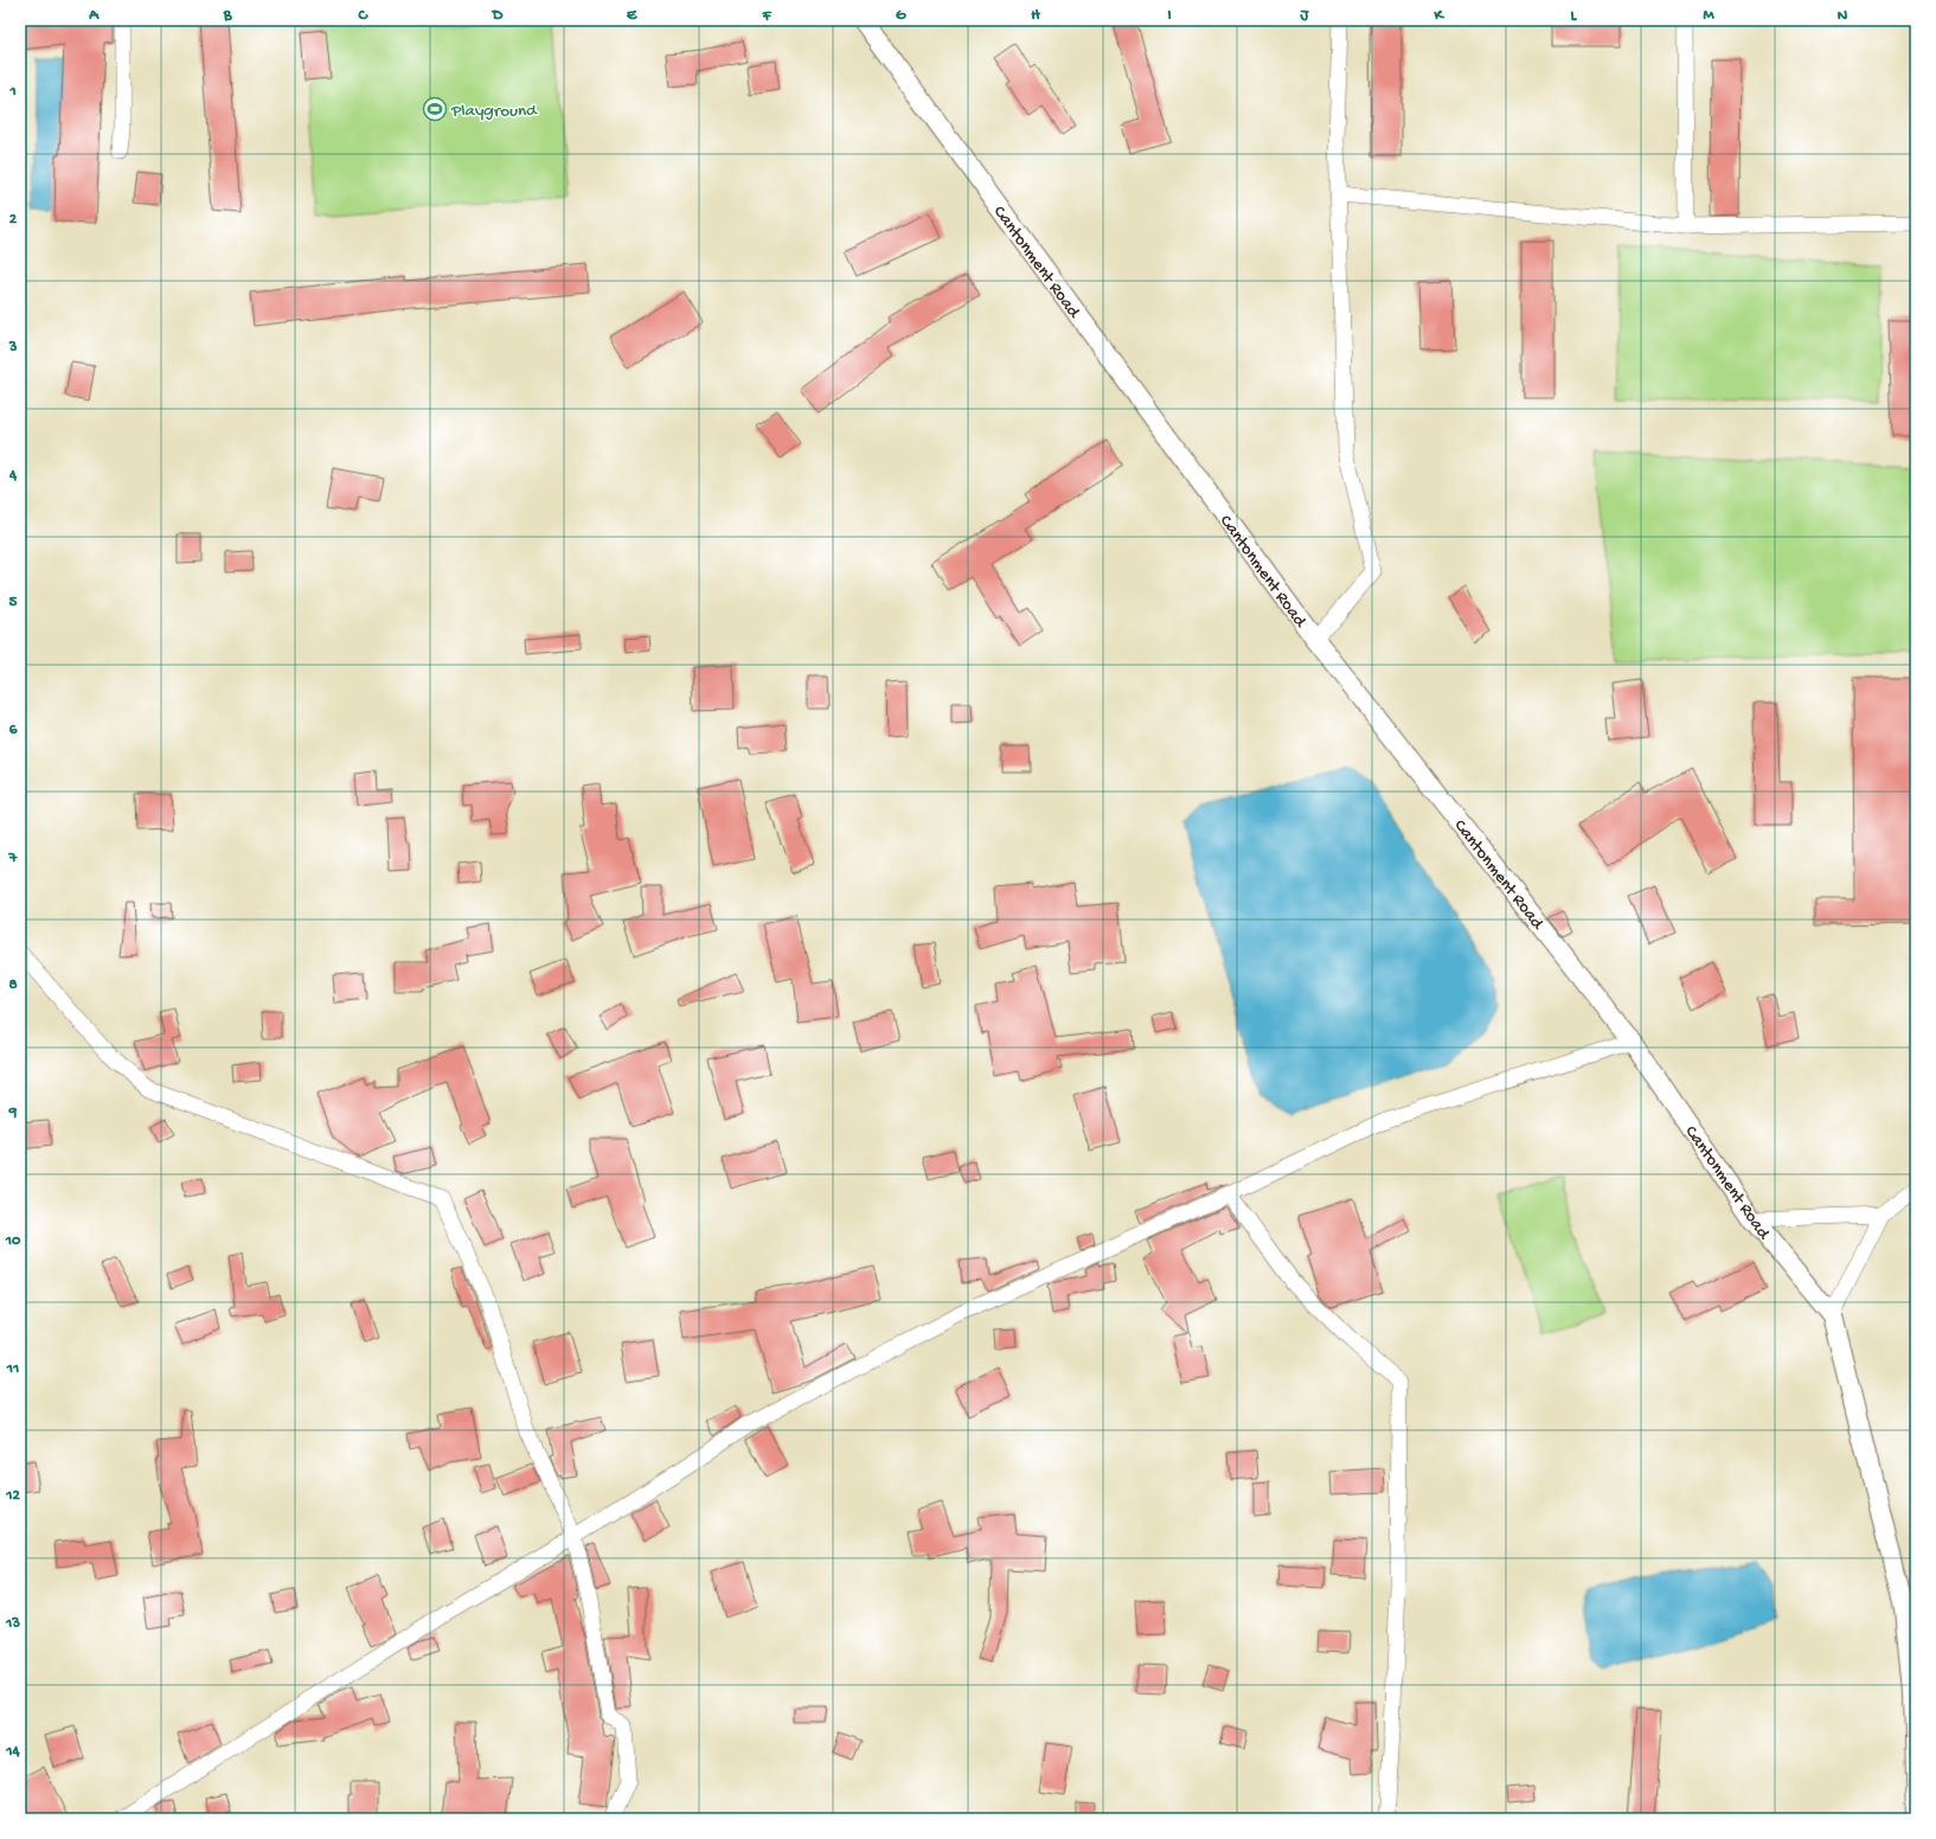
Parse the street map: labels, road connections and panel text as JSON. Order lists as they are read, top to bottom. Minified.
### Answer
{"streets":{"street":["Cantonment Road"]},"places":{"sports":["Playground"]},"grid":{"columns":["A","B","C","D","E","F","G","H","I","J","K","L","M","N"],"rows":["1","2","3","4","5","6","7","8","9","10","11","12","13","14"]}}
